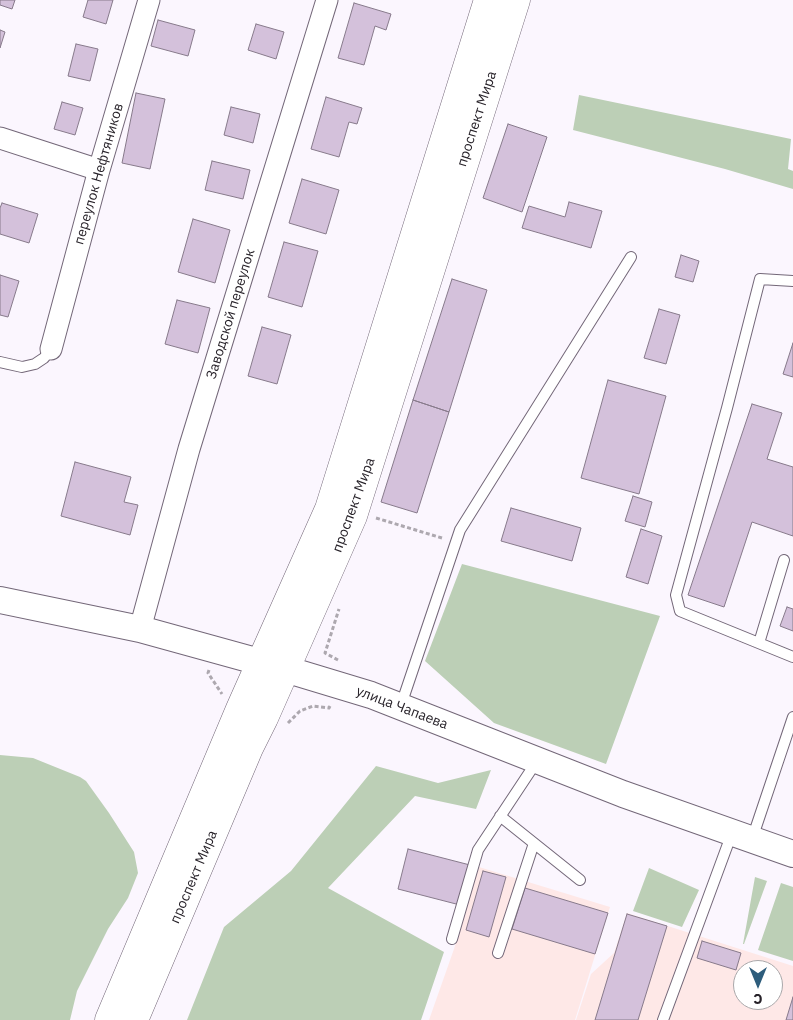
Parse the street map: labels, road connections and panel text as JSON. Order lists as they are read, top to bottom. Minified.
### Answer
{"streets":{"main road":["проспект Мира"],"street":["переулок Нефтяников","Заводской переулок","улица Чапаева"]},"crossings":[["проспект Мира","улица Чапаева"],["Заводской переулок","улица Чапаева"]],"north":"bottom"}
